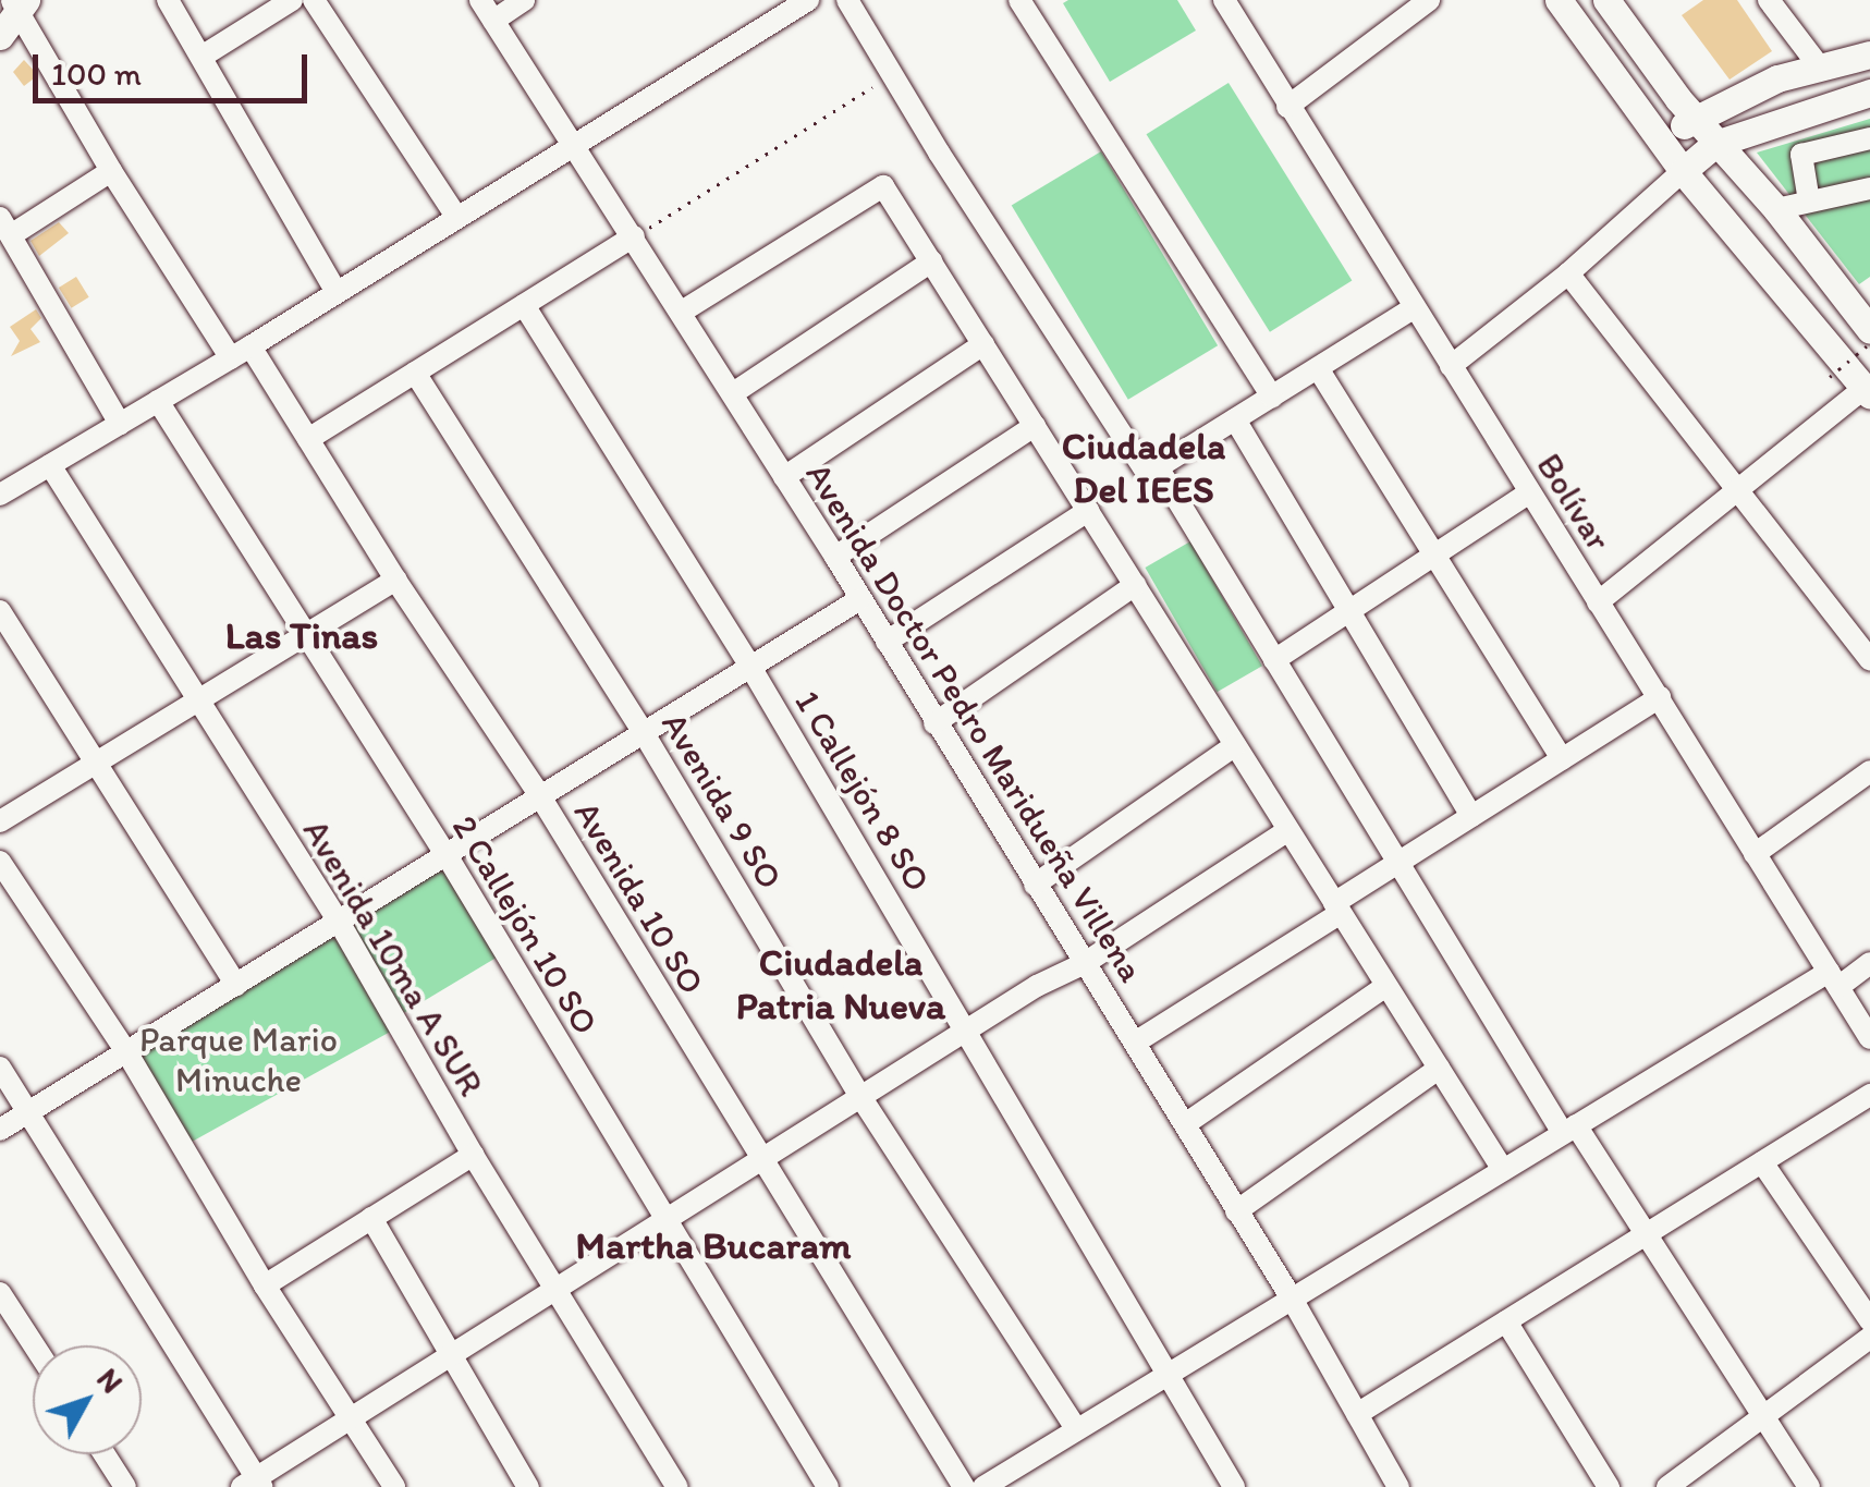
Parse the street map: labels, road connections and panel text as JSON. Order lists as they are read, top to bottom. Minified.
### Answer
{"streets":{"street":["Bolívar","Avenida Doctor Pedro Maridueña Villena","1 Callejón 8 SO","Avenida 9 SO","Avenida 10 SO","2 Callejón 10 SO","Avenida 10ma A SUR"]},"districts":["Ciudadela Del IEES","Las Tinas","Ciudadela Patria Nueva","Martha Bucaram"],"parks":["Parque Mario Minuche"],"scale_bar":"100 m","north":"top right"}
